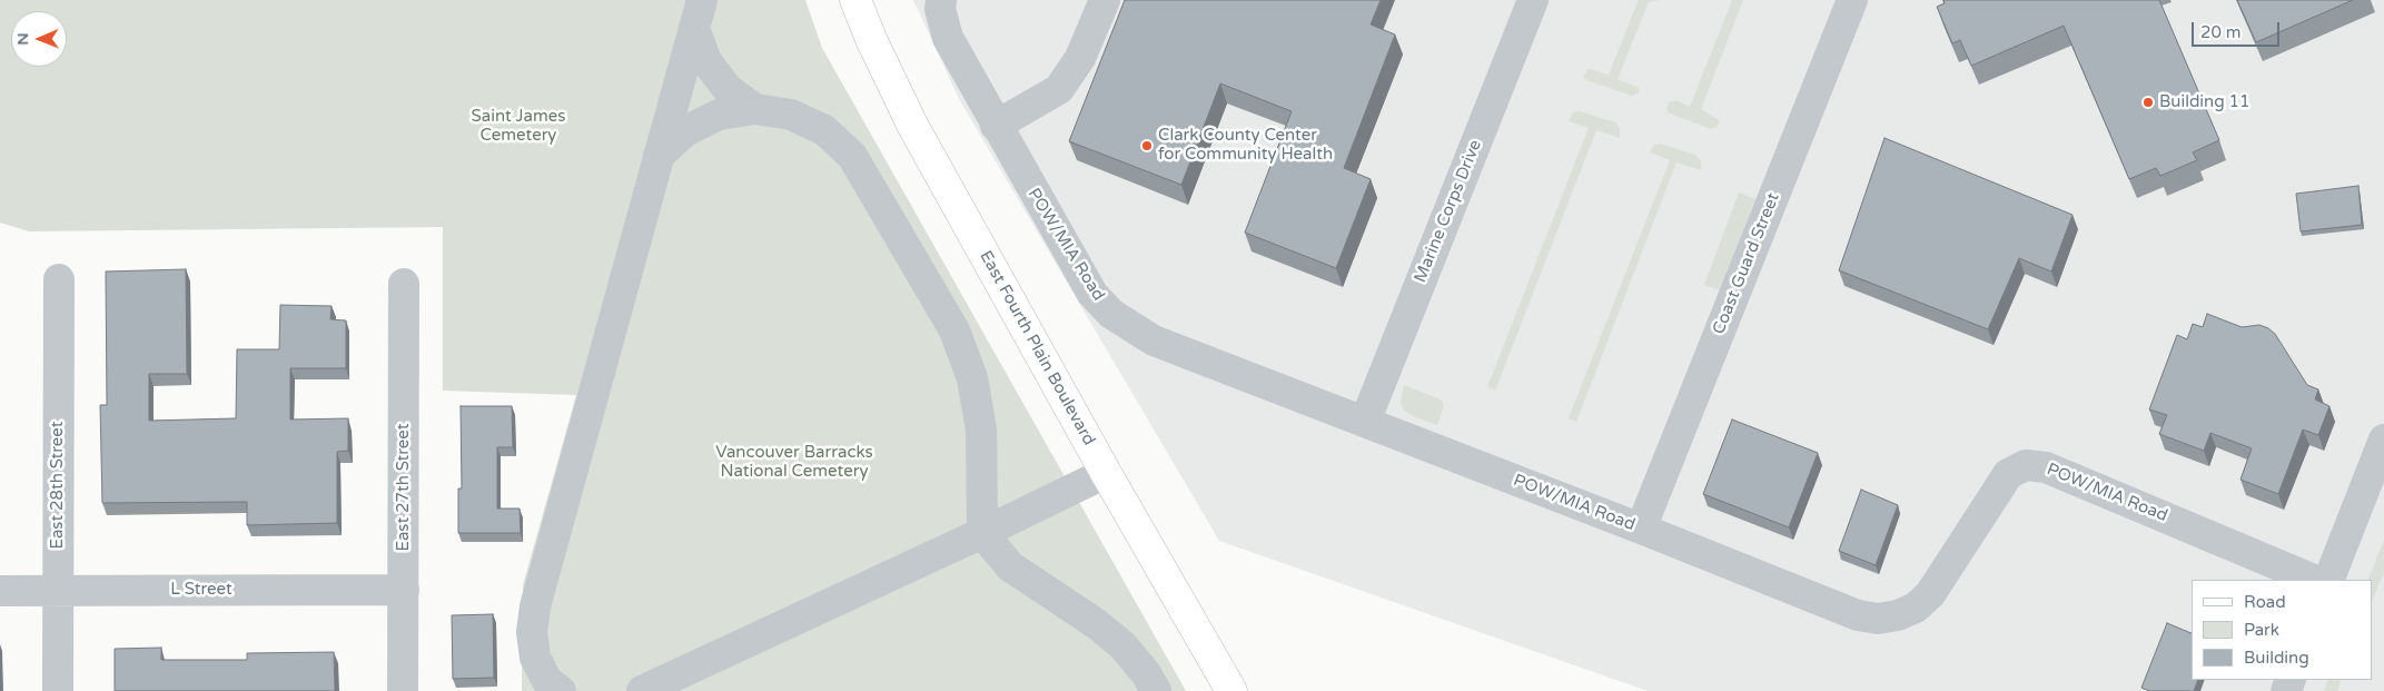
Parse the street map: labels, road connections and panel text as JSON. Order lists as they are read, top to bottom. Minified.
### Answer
{"streets":{"main road":["East Fourth Plain Boulevard"],"street":["Marine Corps Drive","POW/MIA Road","Coast Guard Street","East 28th Street","East 27th Street","L Street"]},"crossings":[["Marine Corps Drive","POW/MIA Road"],["POW/MIA Road","Coast Guard Street"],["East 28th Street","L Street"],["East 27th Street","L Street"]],"parks":["Saint James Cemetery","Vancouver Barracks National Cemetery"],"places":["Building 11","Clark County Center for Community Health"],"legend":["Road","Park","Building"],"scale_bar":"20 m","north":"left"}
